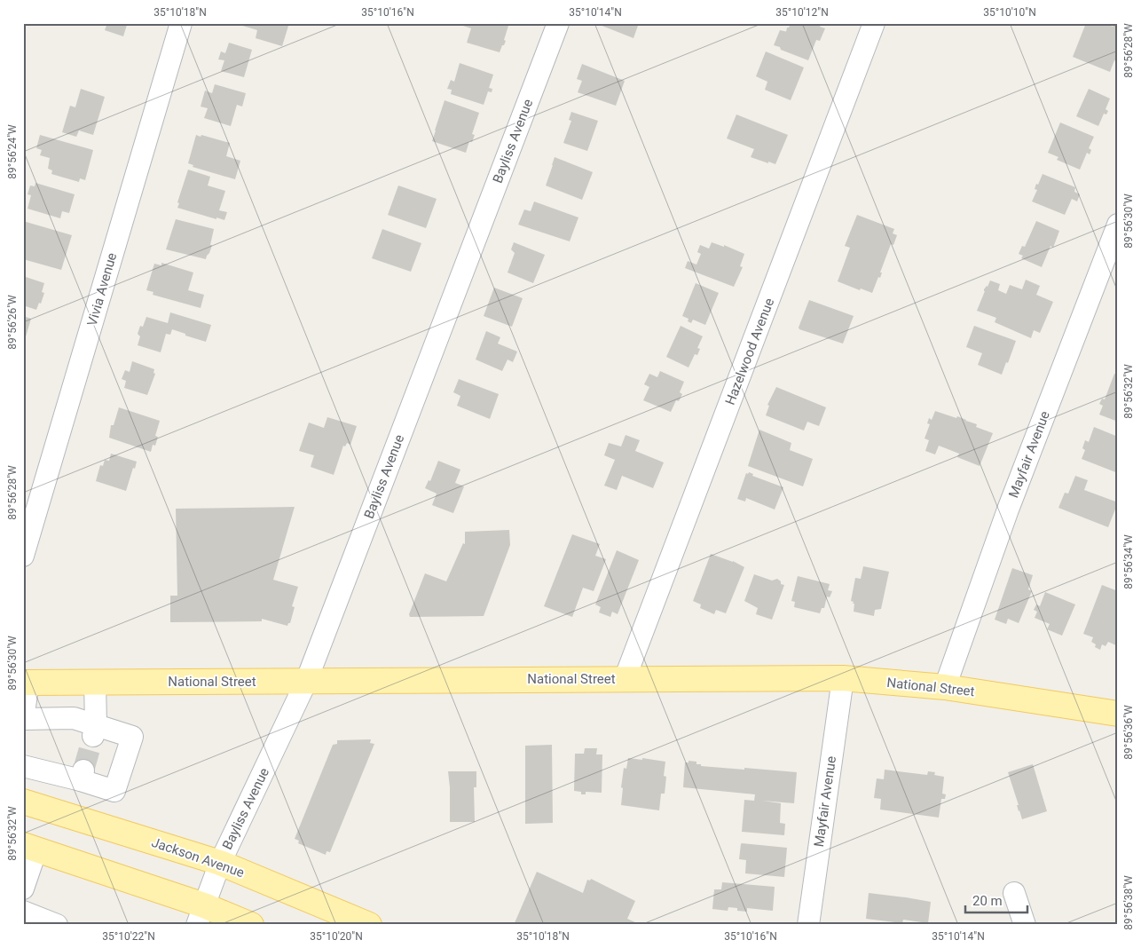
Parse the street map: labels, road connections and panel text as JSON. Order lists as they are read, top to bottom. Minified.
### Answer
{"streets":{"main road":["National Street","Jackson Avenue"],"street":["Bayliss Avenue","Vivia Avenue","Hazelwood Avenue","Mayfair Avenue"]},"crossings":[["Bayliss Avenue","National Street"],["Bayliss Avenue","Jackson Avenue"],["Hazelwood Avenue","National Street"],["Mayfair Avenue","National Street"]],"scale_bar":"20 m","coordinates":["35°10'18\"N","35°10'16\"N","35°10'14\"N","35°10'12\"N","35°10'10\"N","89°56'28\"W","89°56'24\"W","89°56'30\"W","89°56'26\"W","89°56'32\"W","89°56'34\"W","89°56'36\"W","89°56'38\"W","35°10'22\"N","35°10'20\"N"]}
